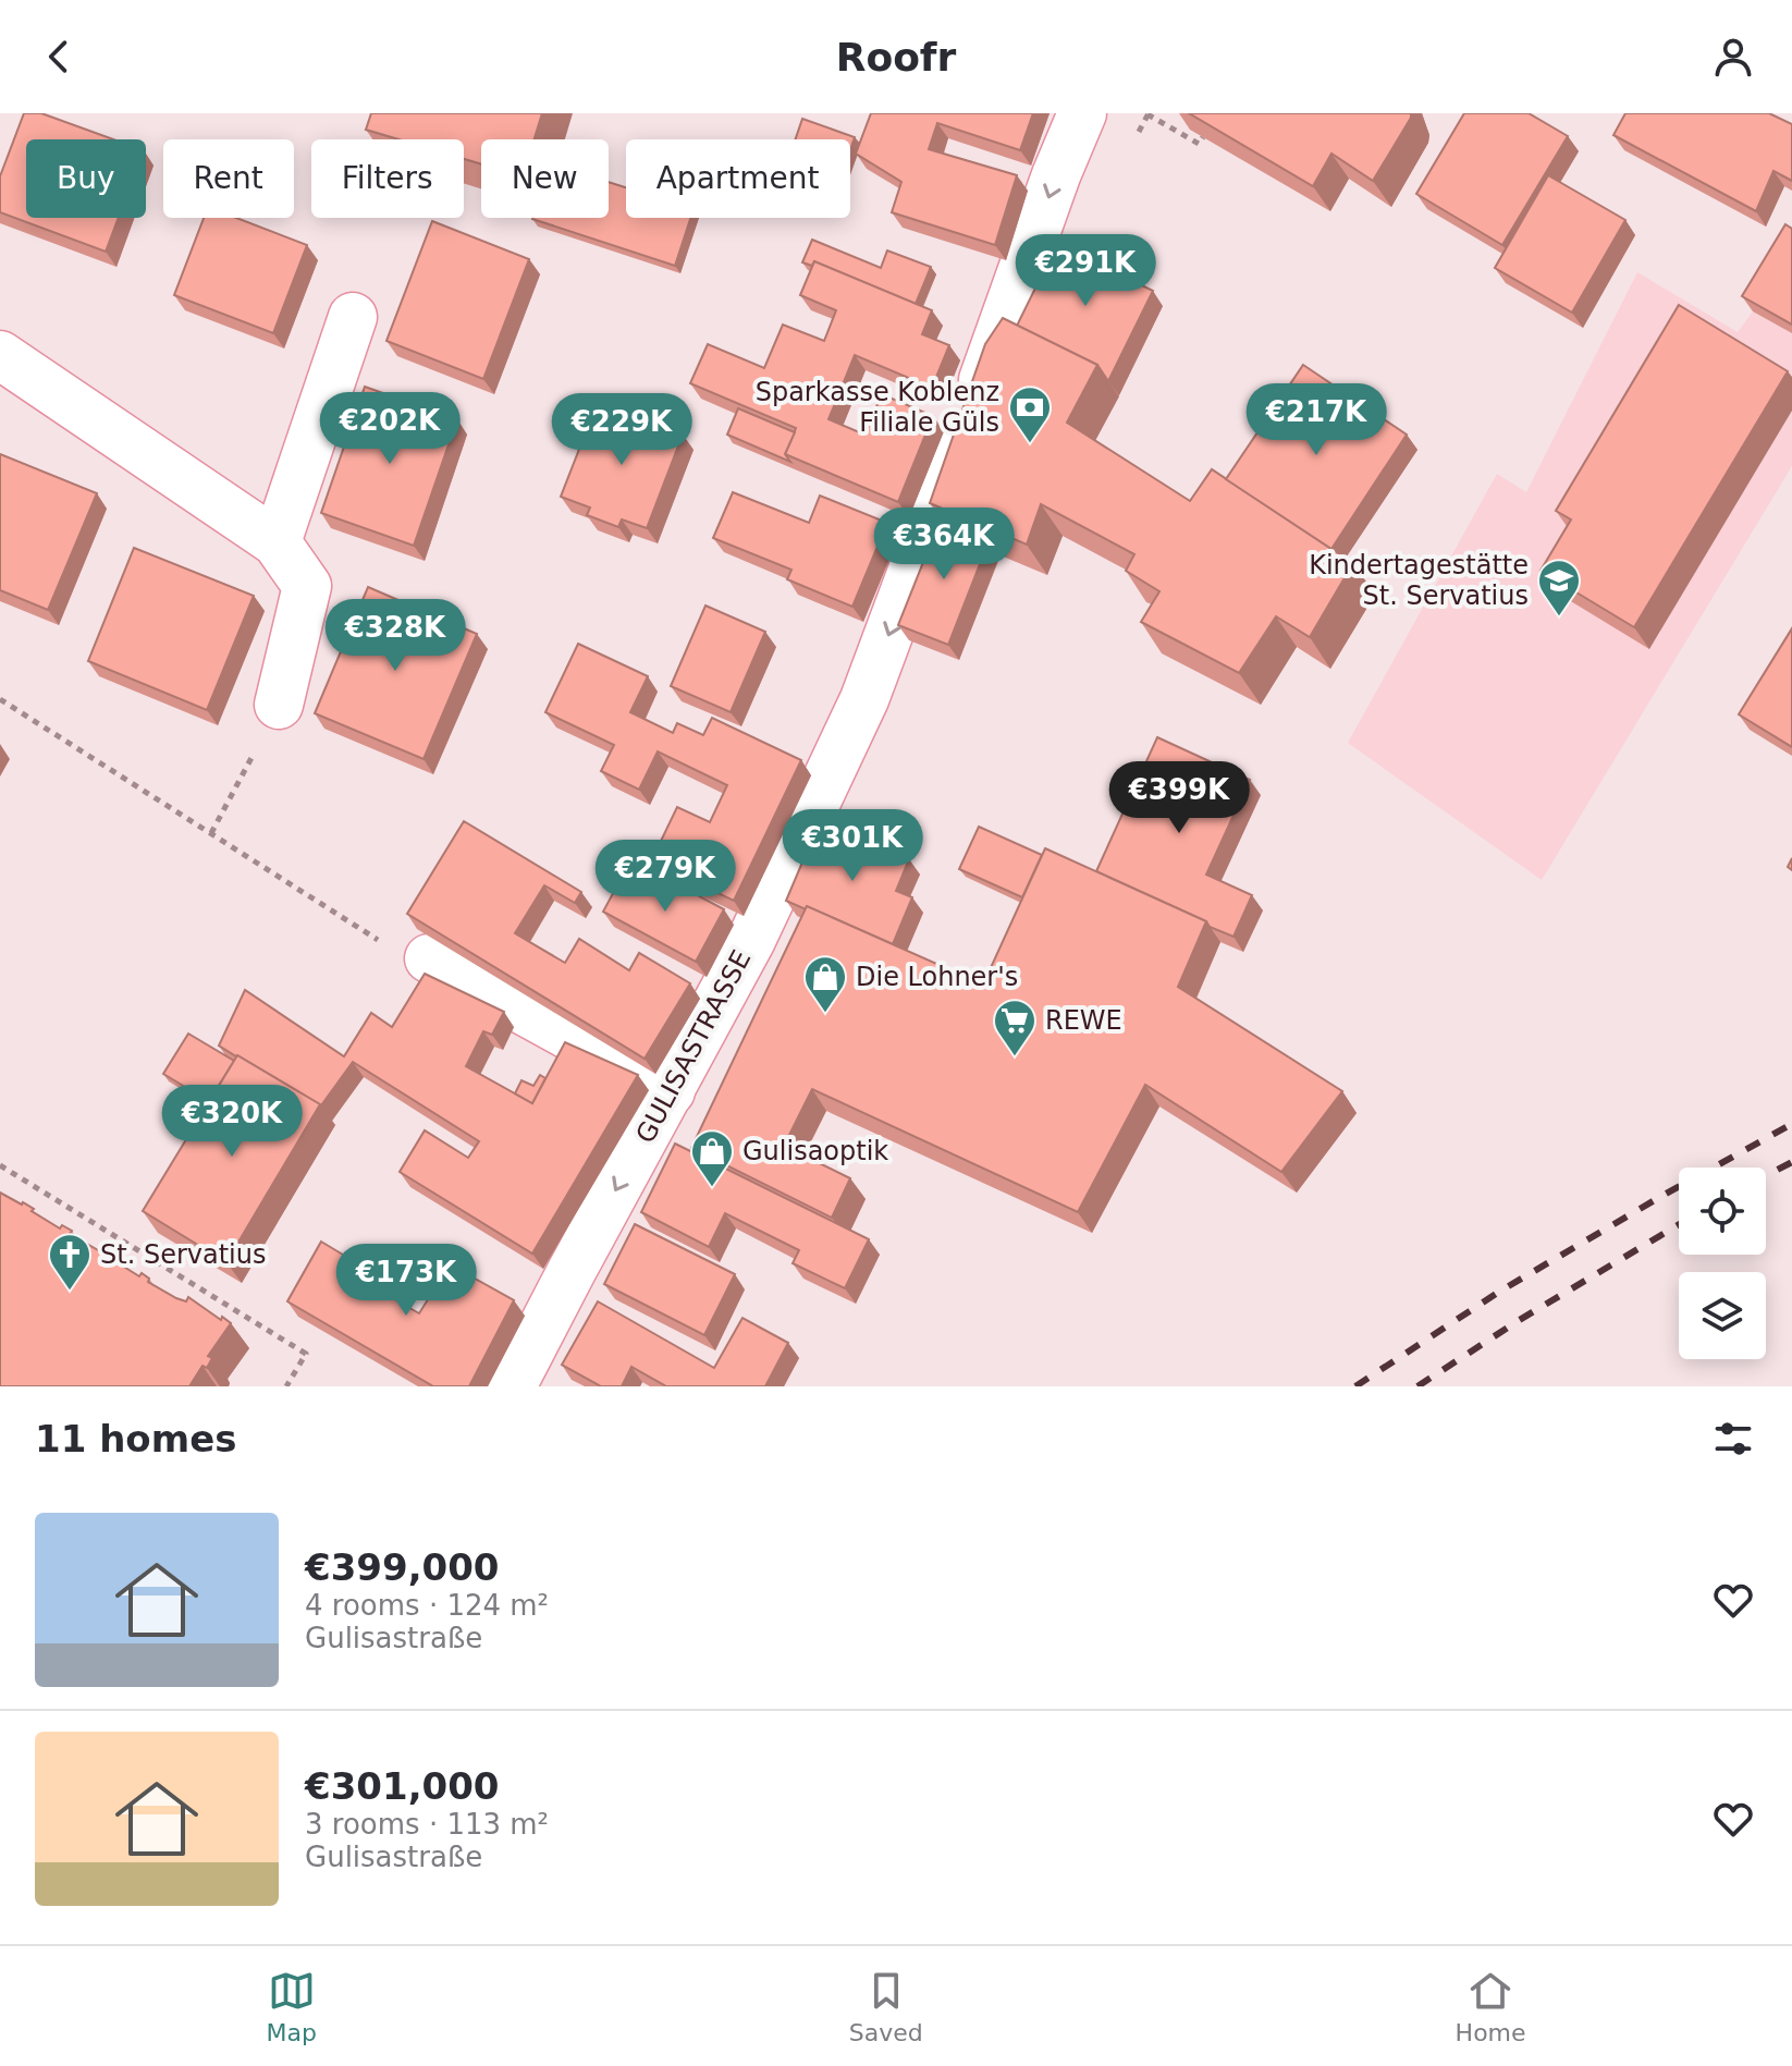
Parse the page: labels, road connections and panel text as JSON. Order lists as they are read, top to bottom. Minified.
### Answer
{"streets":{"street":["GULISASTRASSE"]},"one_way":["GULISASTRASSE"],"places":{"bank":["Sparkasse Koblenz Filiale Güls"],"school or university":["Kindertagestätte St. Servatius"],"shop":["Die Lohner's","Gulisaoptik"],"supermarket":["REWE"],"church":["St. Servatius"]},"page":{"header":"Roofr","chip":["Buy","Rent","Filters","New","Apartment"],"price":["€291K","€217K","€202K","€229K","€364K","€328K","€399K","€301K","€279K","€320K","€173K"],"heading":"11 homes","list":[{"name":"€399,000","note":"4 rooms · 124 m² · Gulisastraße"},{"name":"€301,000","note":"3 rooms · 113 m² · Gulisastraße"}],"tabs":["Map","Saved","Home"]}}
